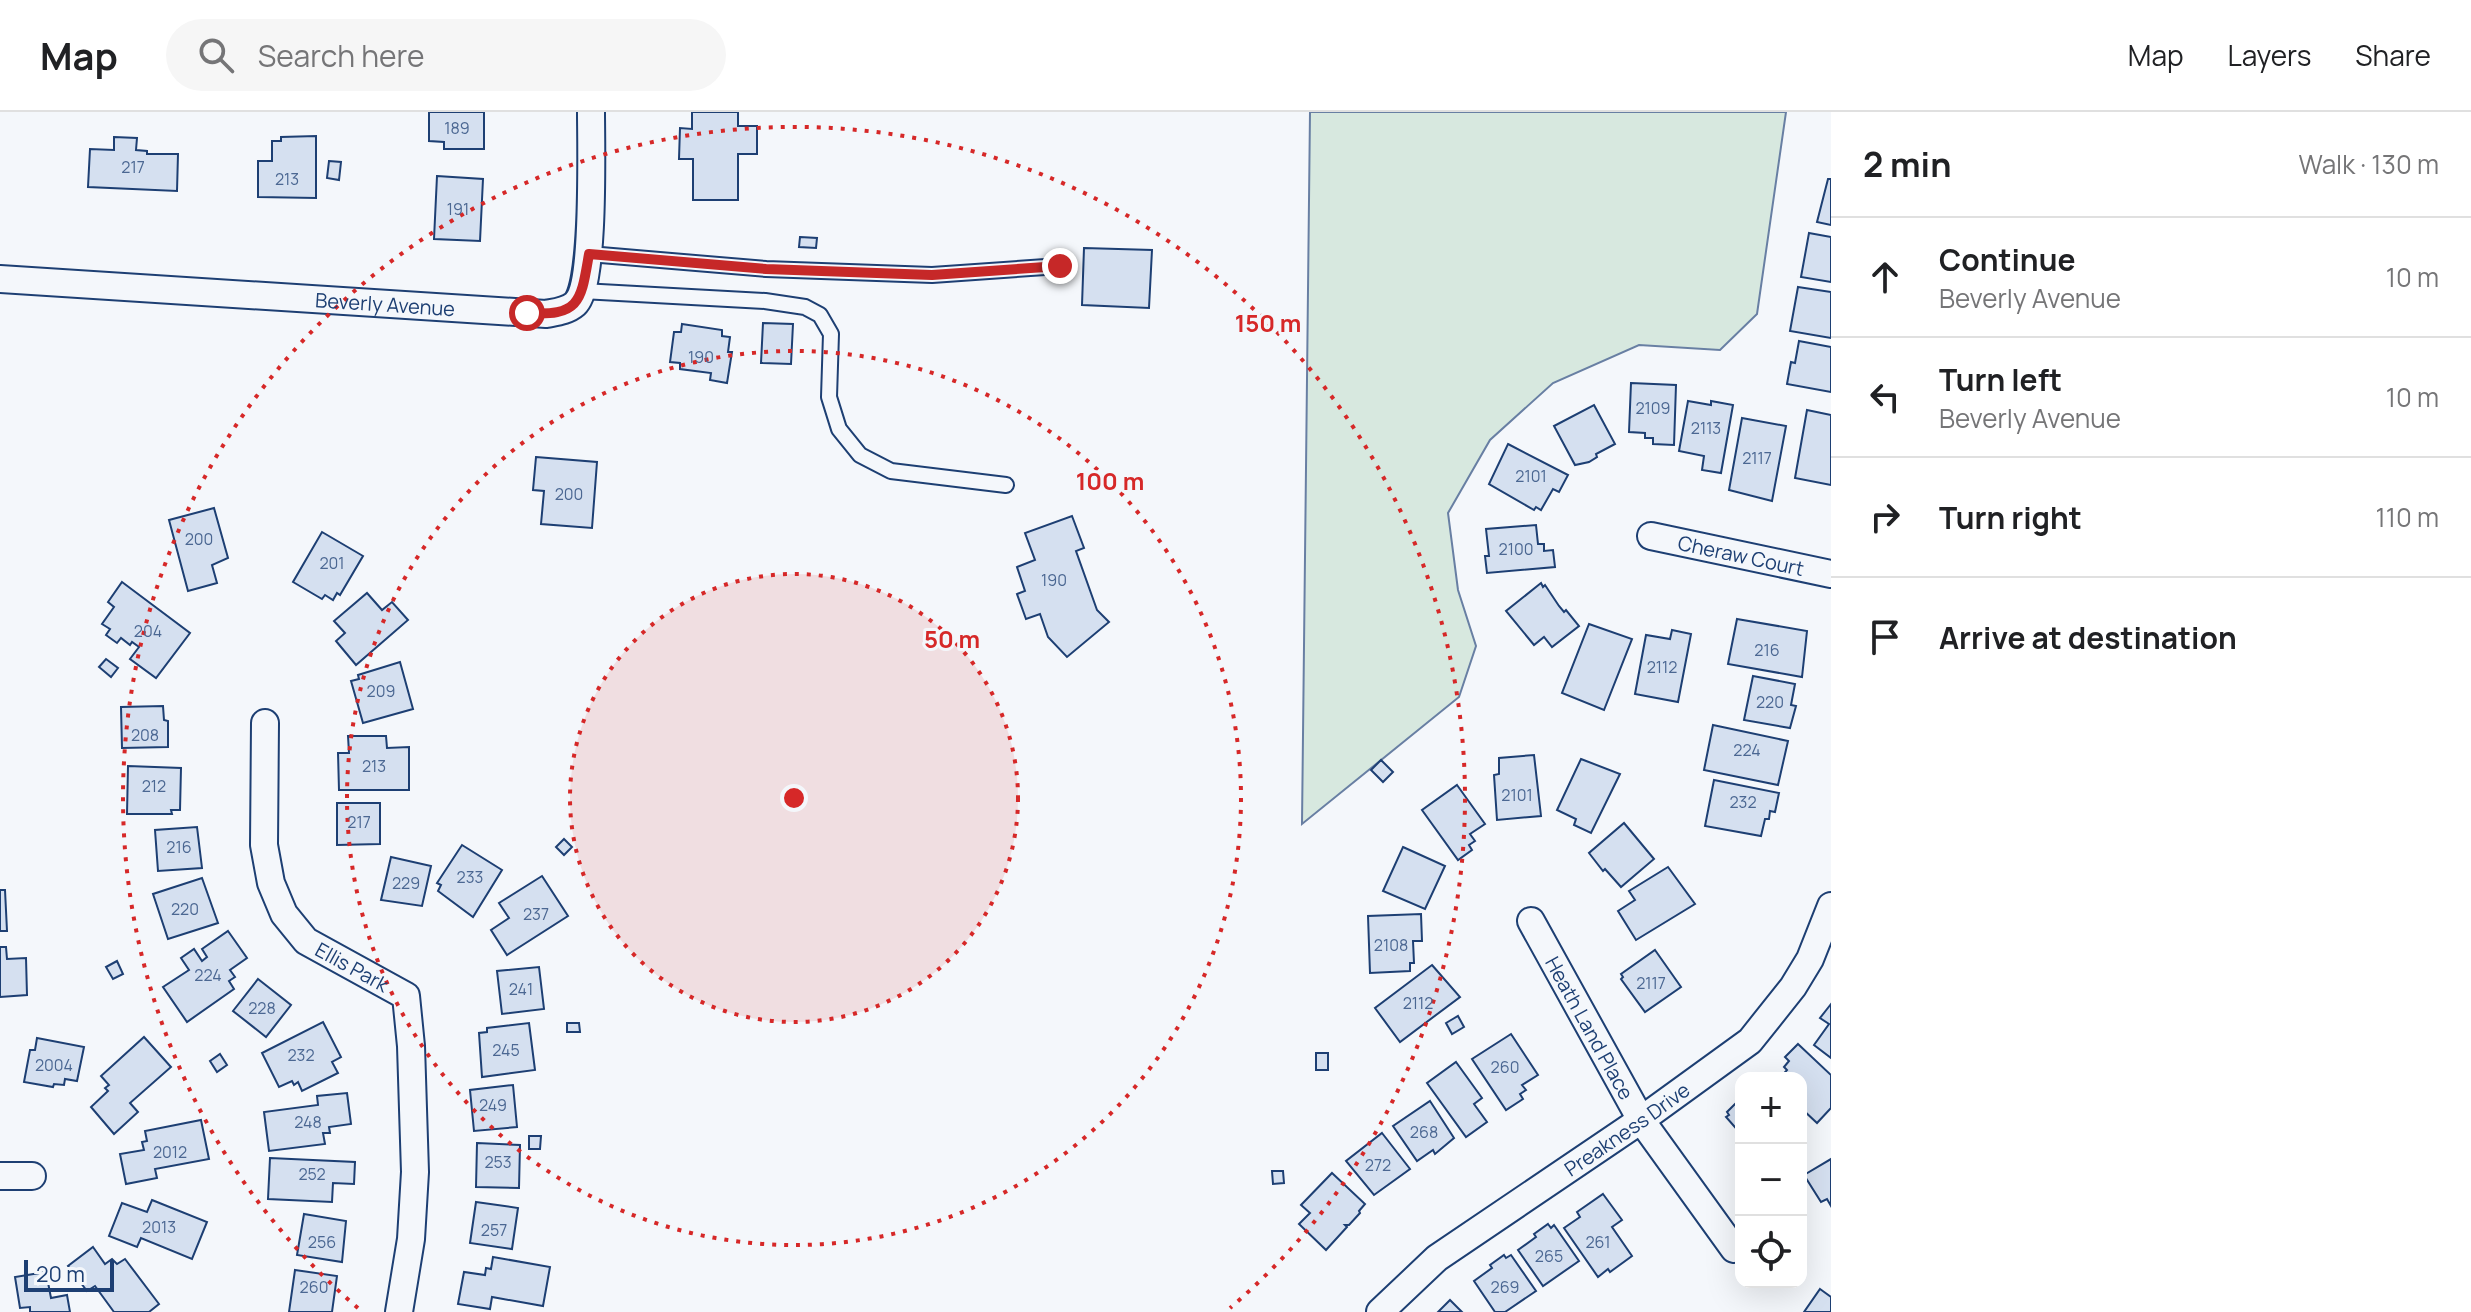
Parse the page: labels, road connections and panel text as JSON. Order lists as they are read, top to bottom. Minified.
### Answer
{"streets":{"street":["Beverly Avenue","Cheraw Court","Ellis Park","Heath Land Place","Preakness Drive"]},"crossings":[["Heath Land Place","Preakness Drive"]],"house_numbers":["189","217","213","191","190","2109","2113","2117","2101","200","200","2100","201","190","204","216","2112","209","220","208","224","213","212","2101","232","217","216","233","229","220","237","2108","224","2117","241","2112","228","245","232","2004","260","249","248","268","2012","253","272","252","2013","257","256","261","265","260","269"],"scale_bar":"20 m","page":{"header":"Map","search":"Search here","nav":["Map","Layers","Share"],"heading":["2 min","Walk · 130 m"],"list":[["Continue","Beverly Avenue","10 m"],["Turn left","Beverly Avenue","10 m"],["Turn right","110 m"],"Arrive at destination"],"map_buttons":["+","−"],"scale":"20 m"},"rings":["150 m","100 m","50 m"]}
